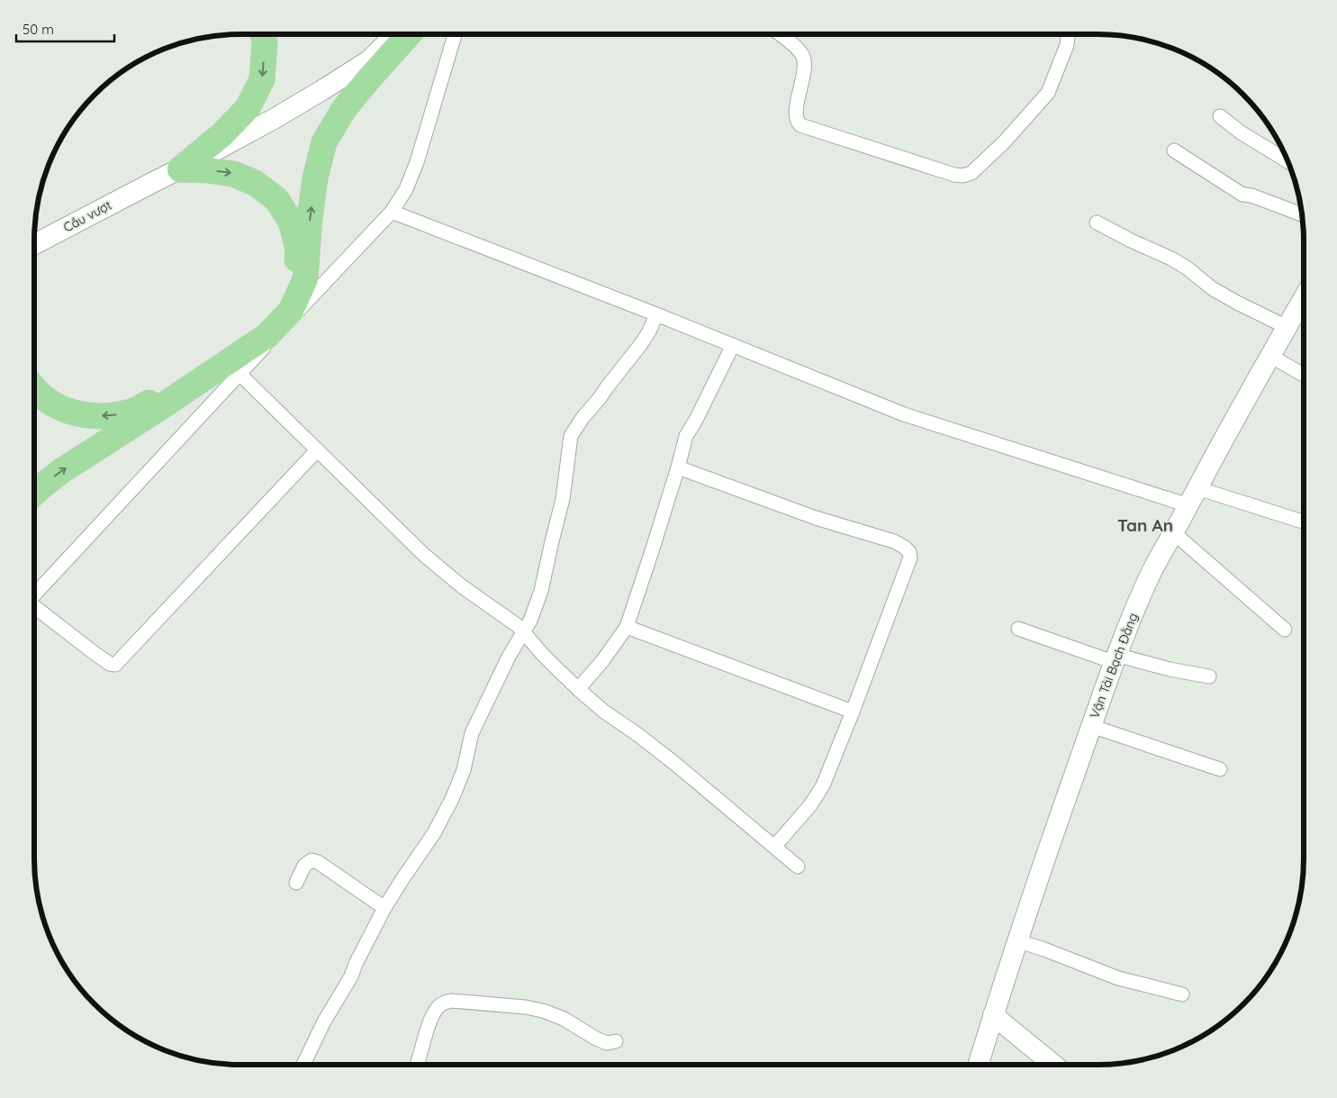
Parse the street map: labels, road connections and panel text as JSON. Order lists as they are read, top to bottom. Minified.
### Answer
{"streets":{"street":["Cầu vượt","Vận Tải Bạch Đằng"]},"districts":["Tan An"],"scale_bar":"50 m"}
